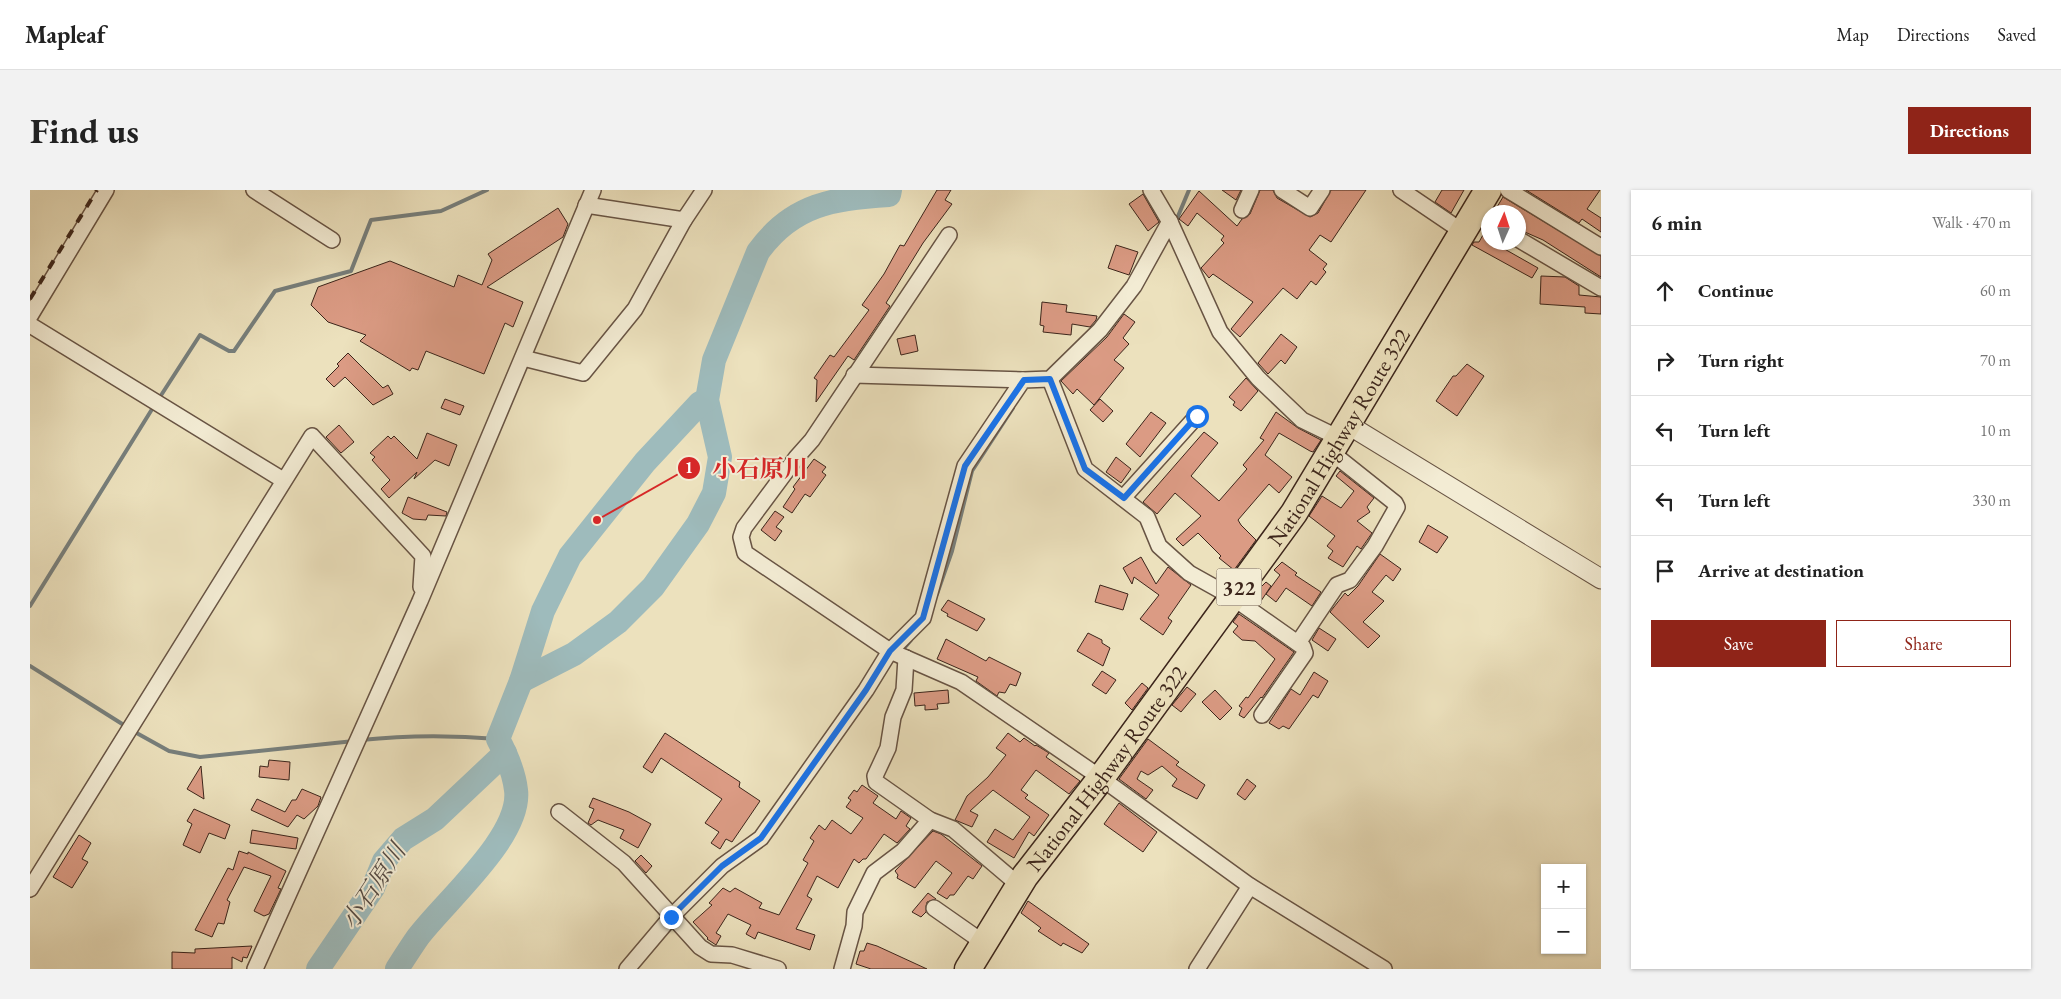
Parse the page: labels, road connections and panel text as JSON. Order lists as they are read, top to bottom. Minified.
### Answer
{"streets":{"highway":["National Highway Route 322","322"]},"water":["小石原川"],"places":["小石原川"],"north":"top","page":{"header":"Mapleaf","nav":["Map","Directions","Saved"],"buttons":["Directions",["Save","Share"]],"title":"Find us","heading":["6 min","Walk · 470 m"],"list":[["Continue","60 m"],["Turn right","70 m"],["Turn left","10 m"],["Turn left","330 m"],"Arrive at destination"],"map_buttons":["+","−"]}}
